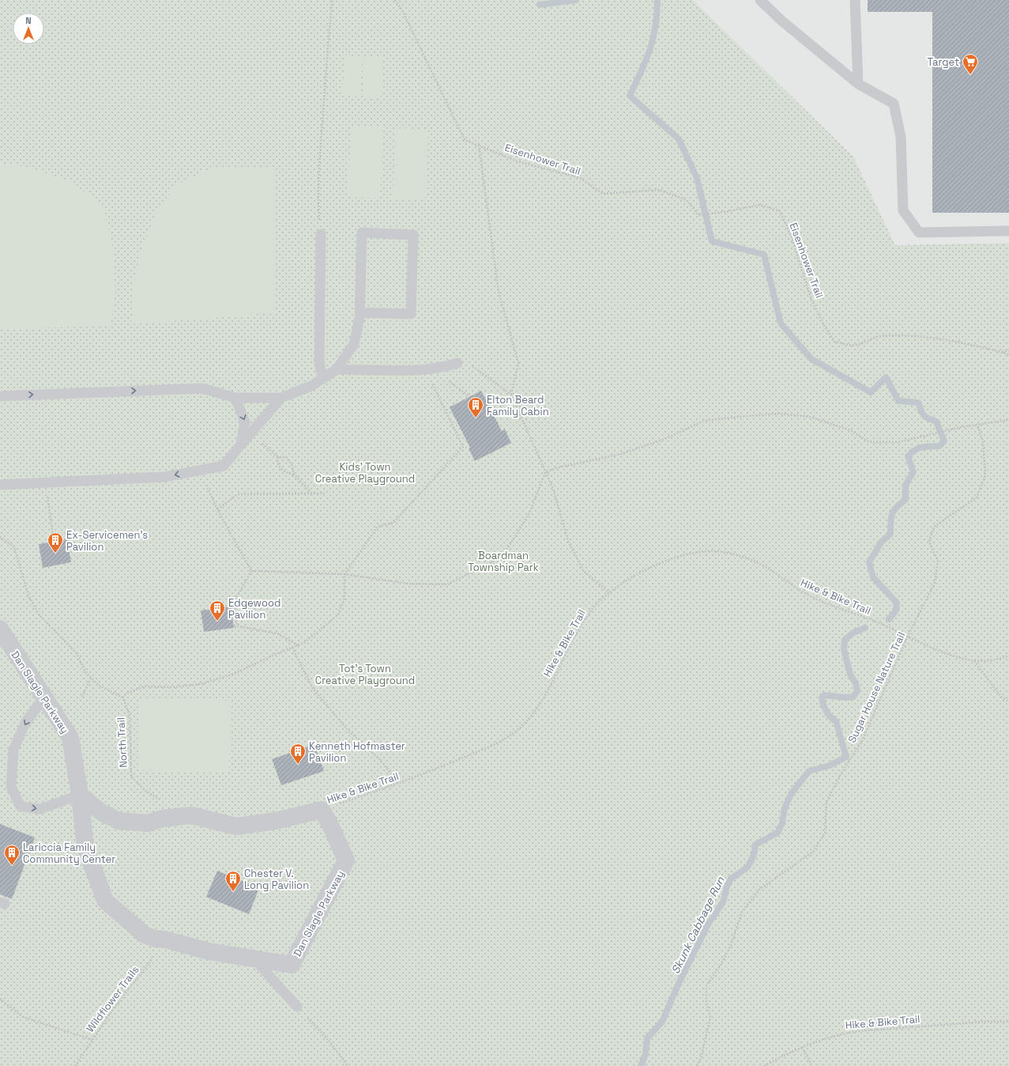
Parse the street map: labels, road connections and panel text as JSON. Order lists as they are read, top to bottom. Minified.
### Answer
{"streets":{"street":["Dan Slagle Parkway"],"path":["Eisenhower Trail","Hike & Bike Trail","Sugar House Nature Trail","North Trail","Wildflower Trails"]},"crossings":[["Hike & Bike Trail","Sugar House Nature Trail"],["Hike & Bike Trail","Dan Slagle Parkway"],["Dan Slagle Parkway","Wildflower Trails"]],"water":["Skunk Cabbage Run"],"parks":["Kids’ Town Creative Playground","Boardman Township Park","Tot’s Town Creative Playground"],"places":{"supermarket":["Target"],"building":["Elton Beard Family Cabin","Ex-Servicemen’s Pavilion","Edgewood Pavilion","Kenneth Hofmaster Pavilion","Lariccia Family Community Center","Chester V. Long Pavilion"]},"north":"top"}
